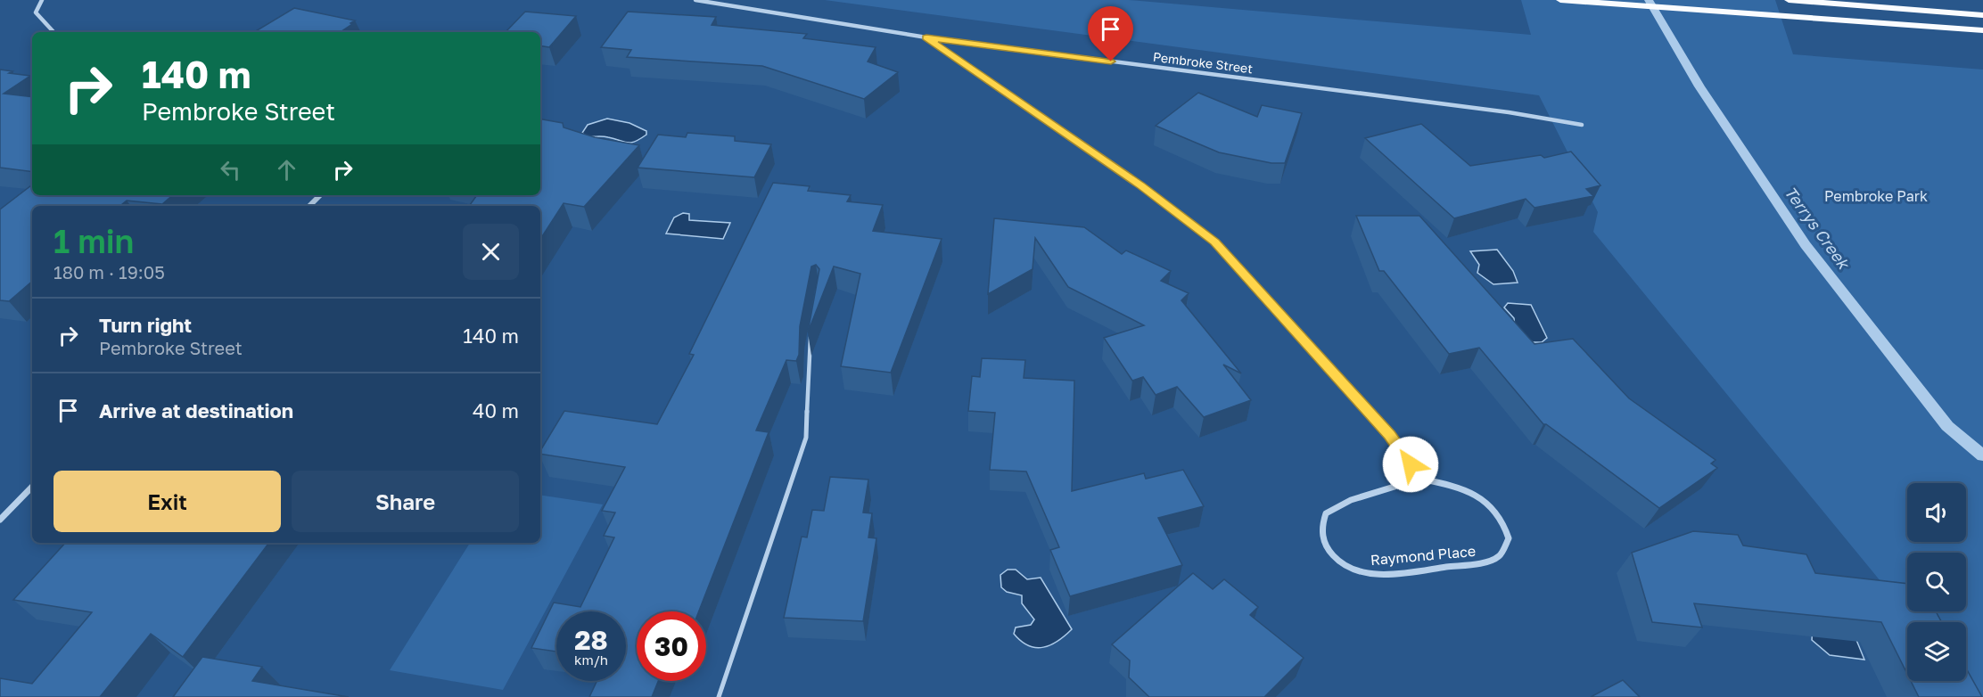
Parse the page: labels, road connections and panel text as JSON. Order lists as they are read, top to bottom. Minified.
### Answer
{"streets":{"street":["Pembroke Street","Raymond Place"]},"water":["Terrys Creek"],"parks":["Pembroke Park"],"page":{"turn":["140 m","Pembroke Street"],"heading":["1 min","180 m · 19:05"],"list":[{"name":"Turn right","note":"Pembroke Street","value":"140 m"},{"name":"Arrive at destination","value":"40 m"}],"buttons":["Exit","Share"],"speed":"28 km/h","limit":"30"}}
